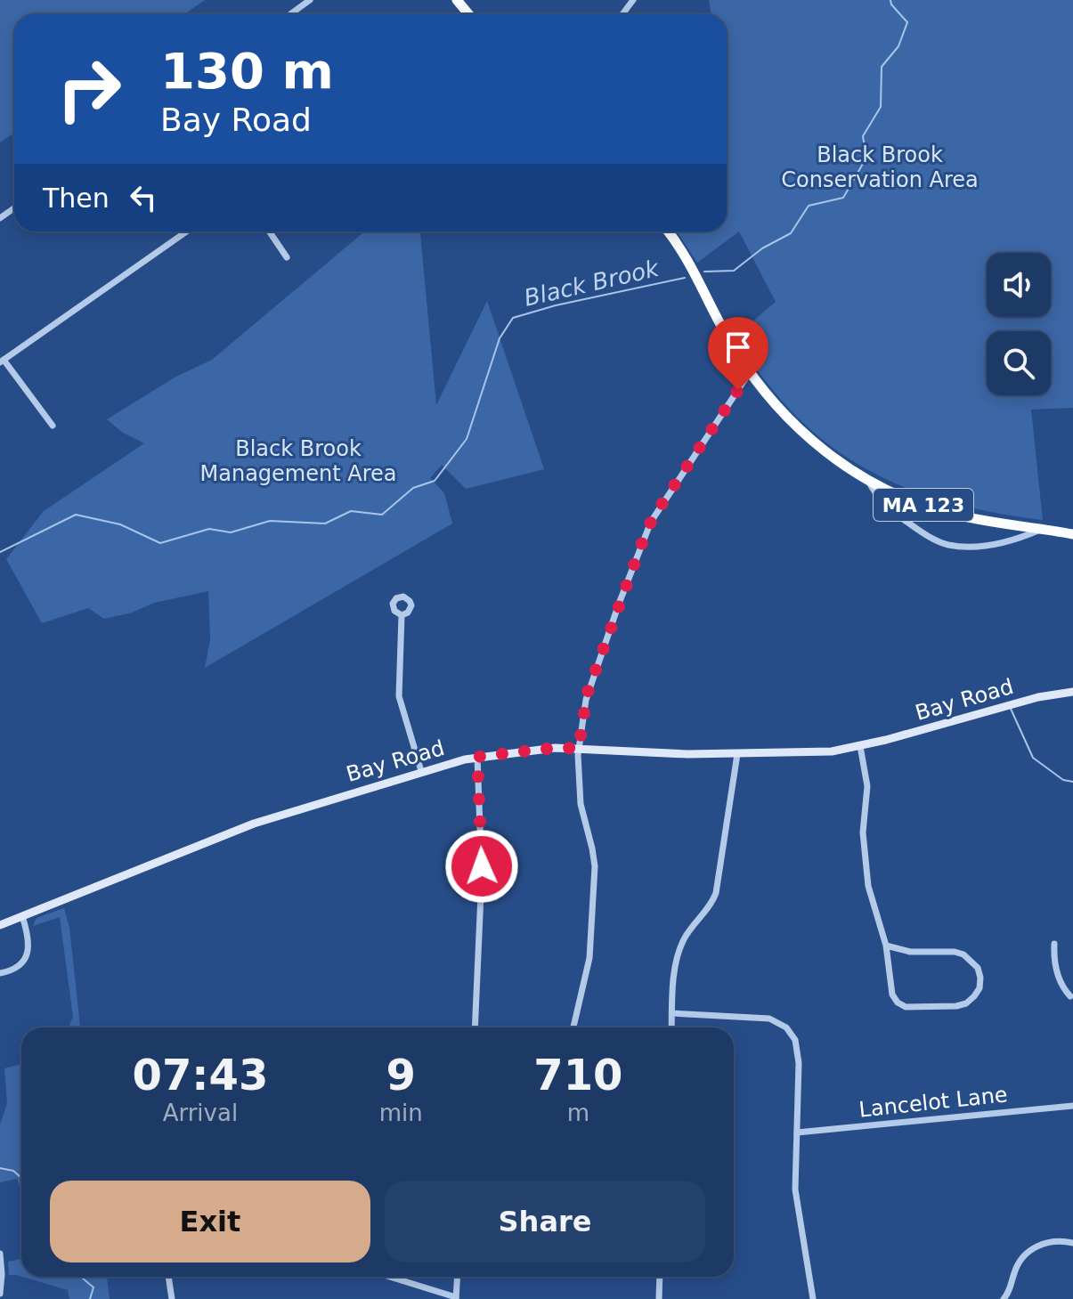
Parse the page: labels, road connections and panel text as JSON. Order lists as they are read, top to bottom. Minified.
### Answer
{"streets":{"highway":["MA 123"],"main road":["Bay Road"],"street":["Lancelot Lane"]},"water":["Black Brook"],"parks":["Black Brook Conservation Area","Black Brook Management Area"],"page":{"turn":["130 m","Bay Road"],"then":"Then","eta":["07:43","Arrival","9","min","710","m"],"buttons":["Exit","Share"]}}
